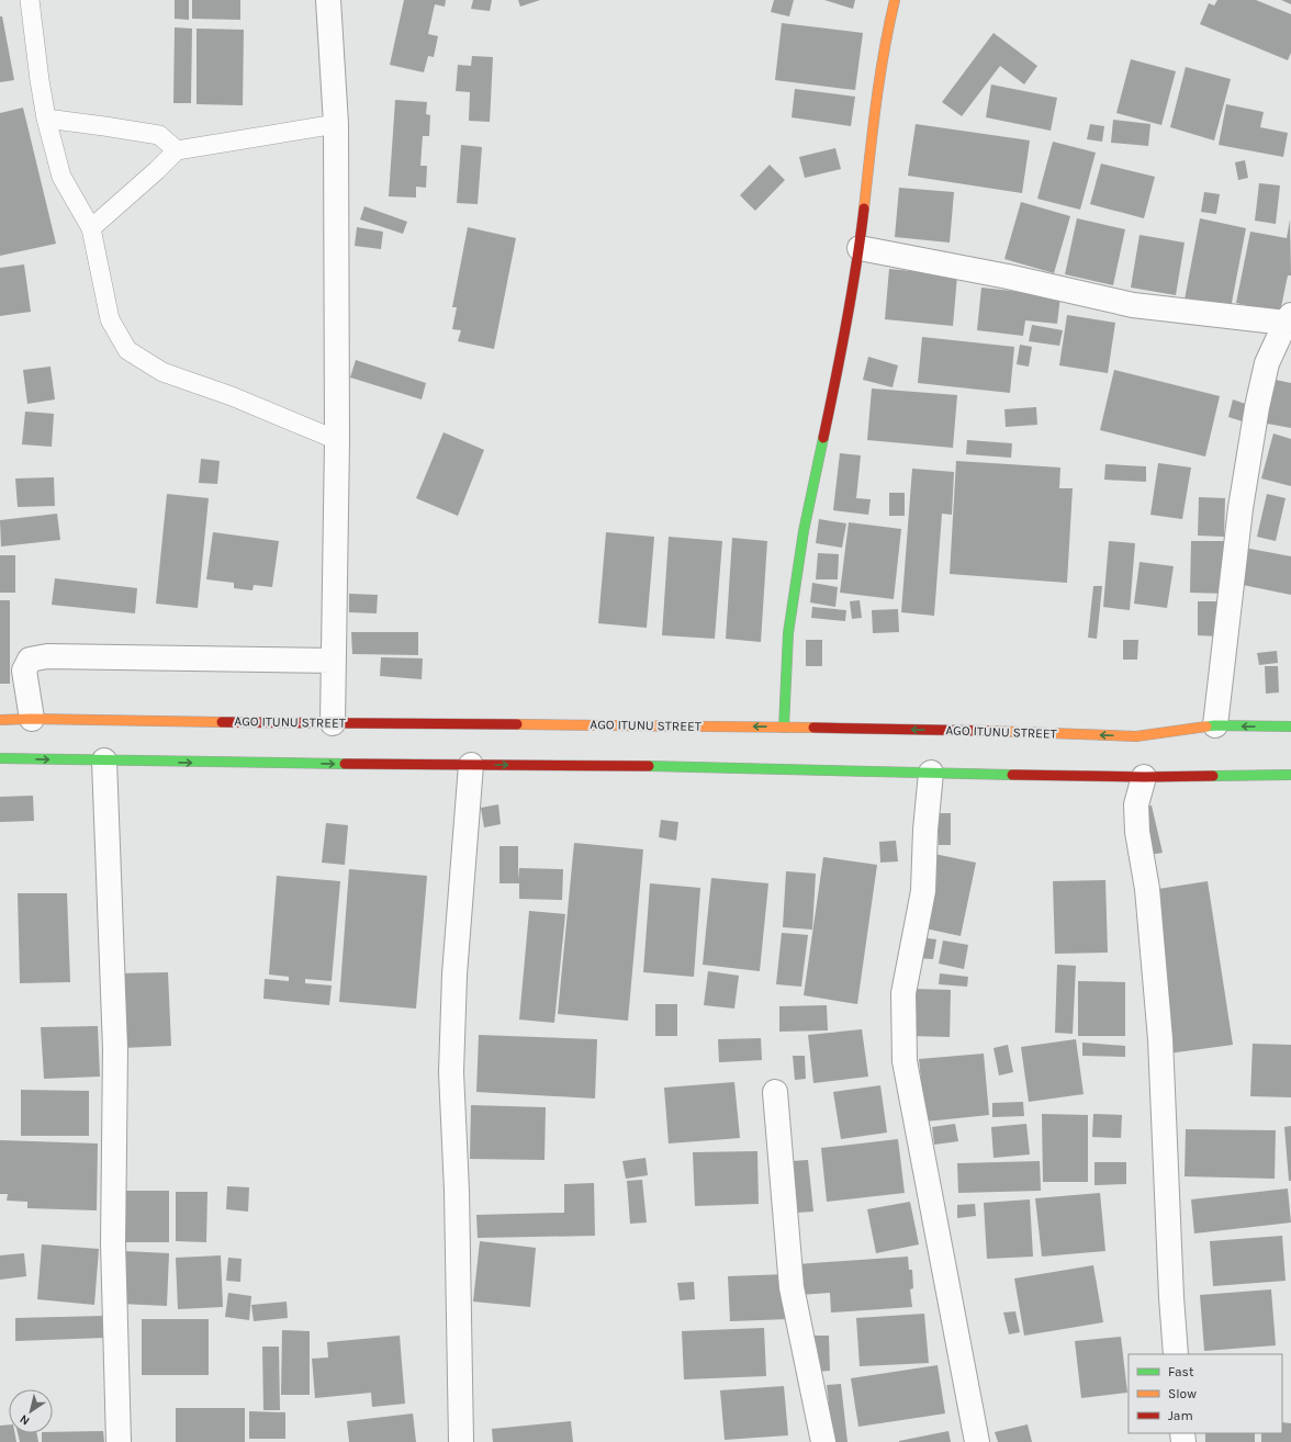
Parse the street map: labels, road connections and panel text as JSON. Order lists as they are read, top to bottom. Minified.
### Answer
{"streets":{"main road":["AGO ITUNU STREET"]},"legend":["Fast","Slow","Jam"],"north":"bottom left"}
